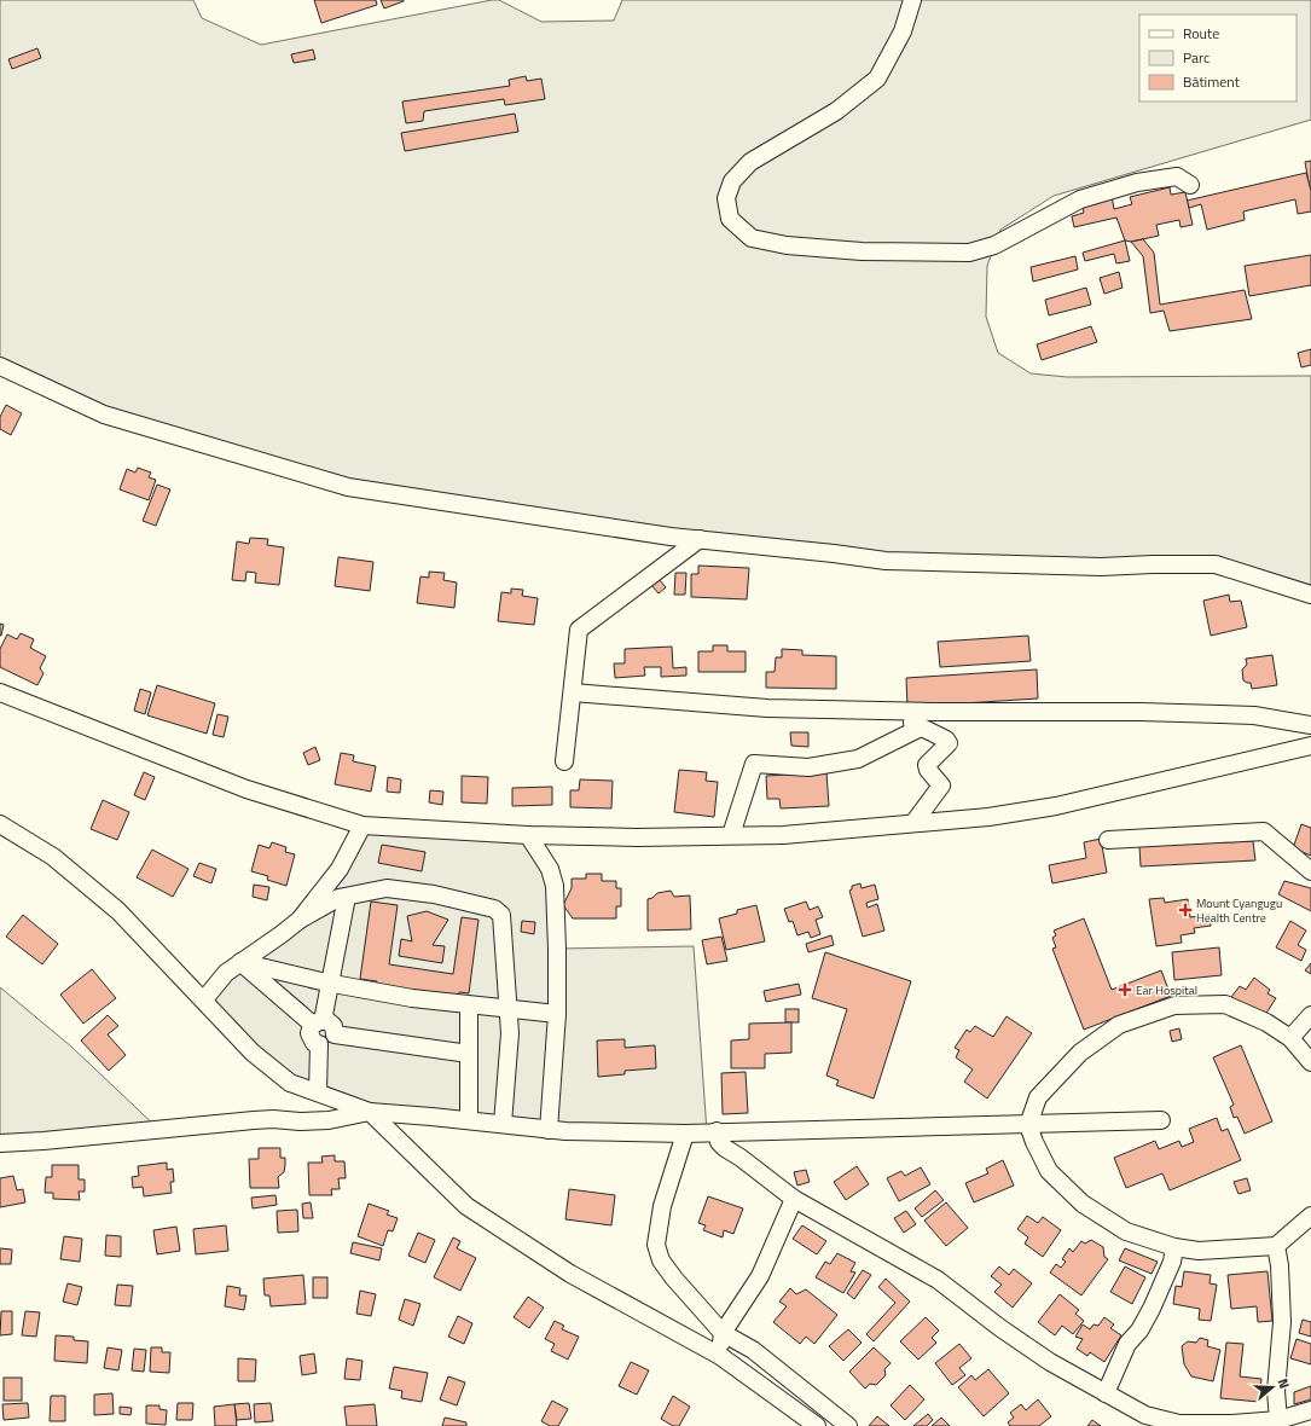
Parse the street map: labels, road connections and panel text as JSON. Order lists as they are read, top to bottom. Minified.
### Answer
{"places":{"health":["Mount Cyangugu Health Centre","Ear Hospital"]},"legend":["Route","Parc","Bâtiment"],"north":"right"}
